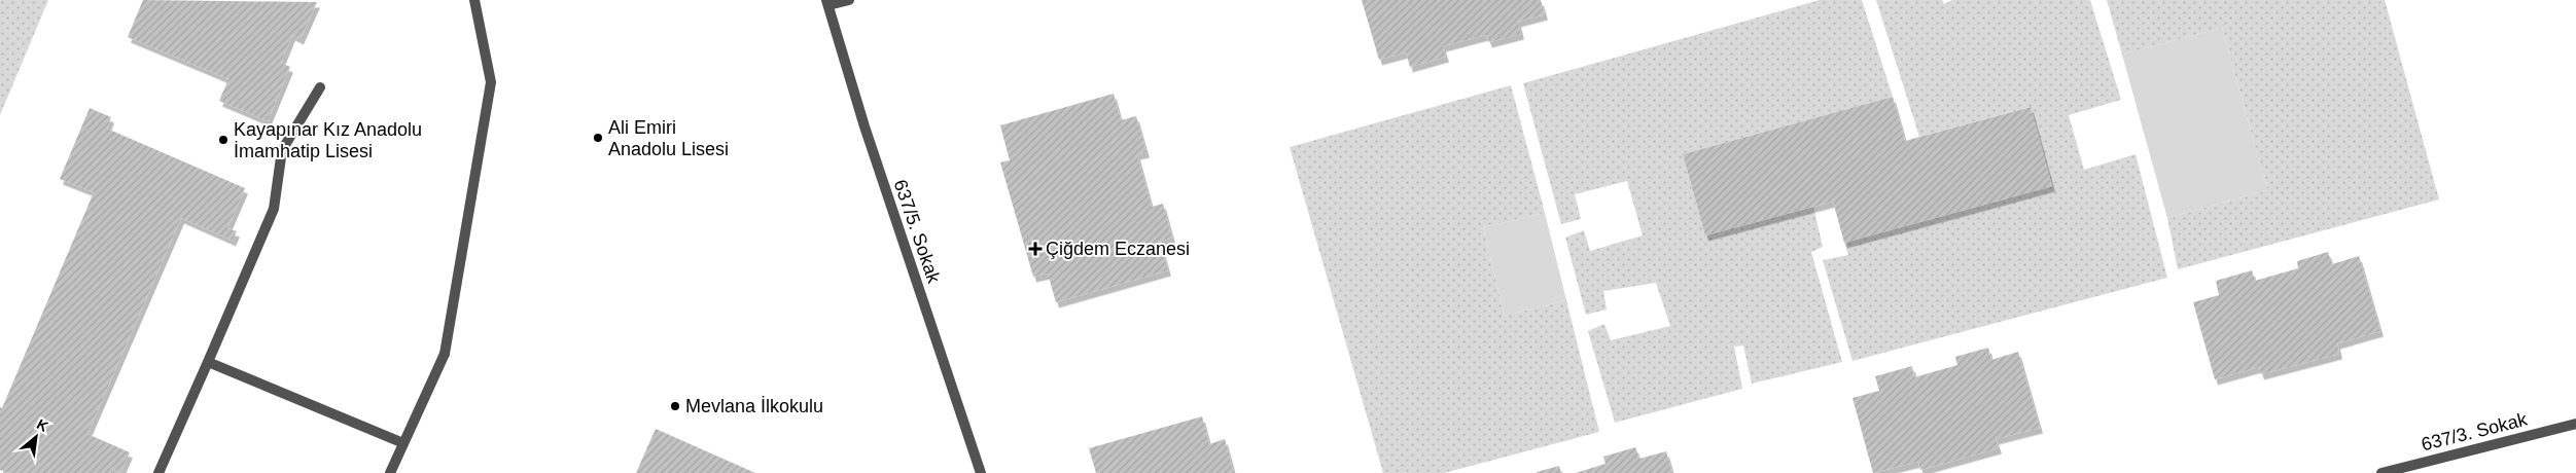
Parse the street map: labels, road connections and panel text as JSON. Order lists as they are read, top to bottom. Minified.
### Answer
{"streets":{"street":["637/5. Sokak","637/3. Sokak"]},"places":{"other":["Ali Emiri Anadolu Lisesi","Kayapınar Kız Anadolu İmamhatip Lisesi","Mevlana İlkokulu"],"health":["Çiğdem Eczanesi"]},"north":"top right"}
